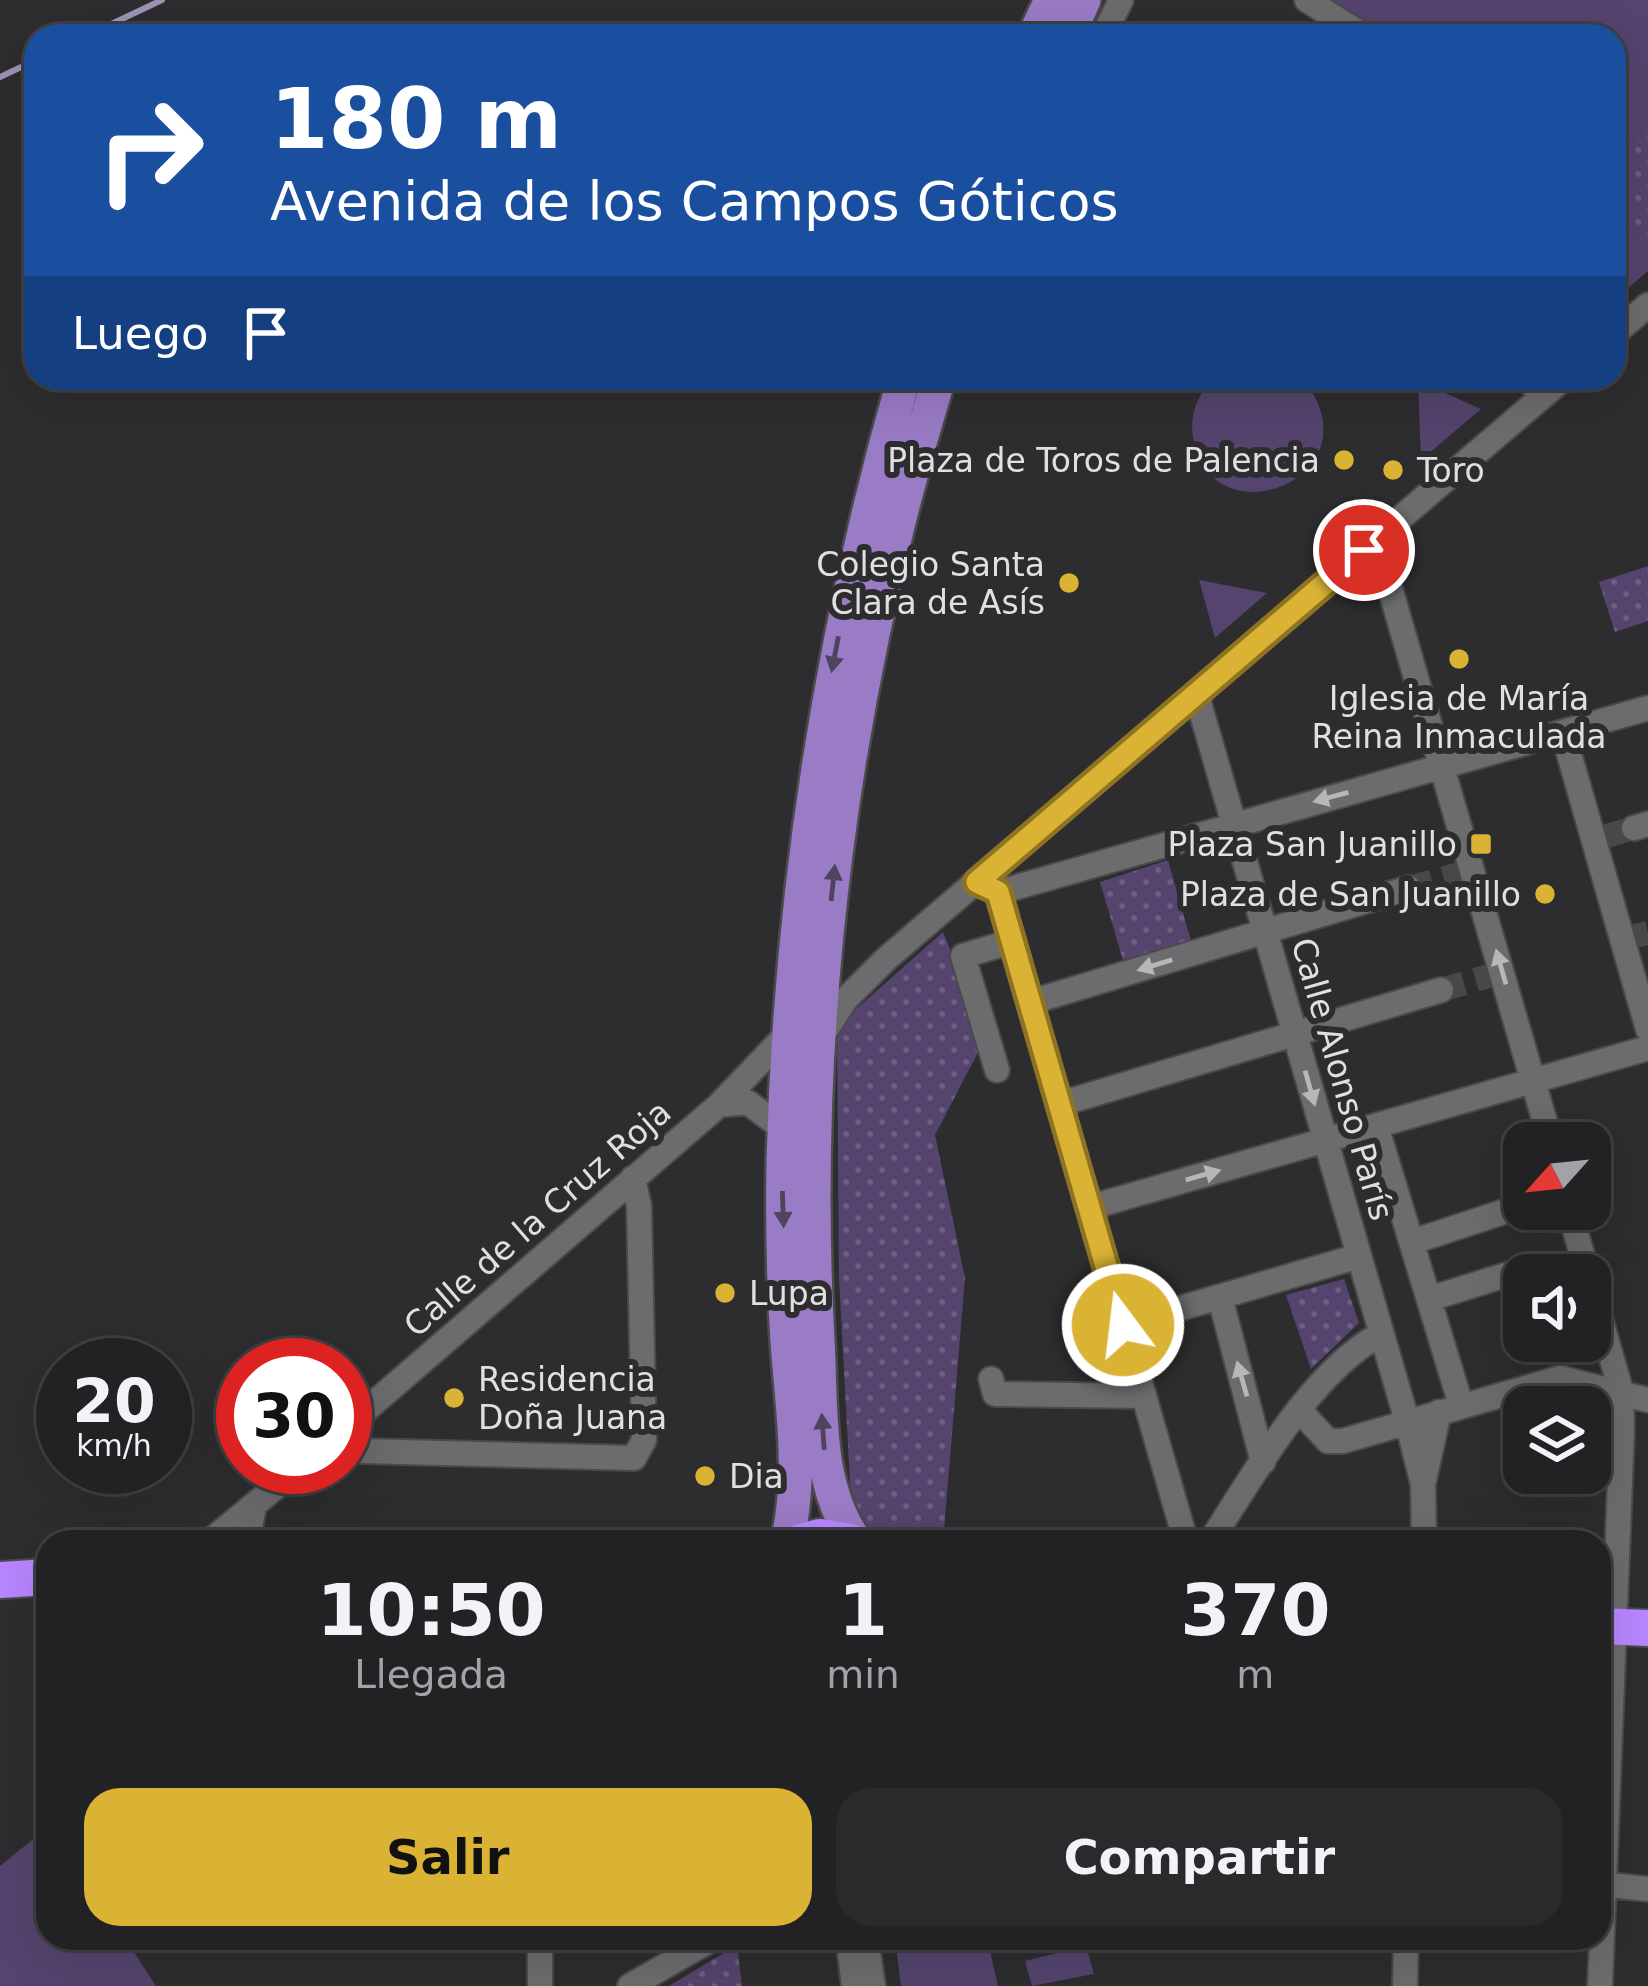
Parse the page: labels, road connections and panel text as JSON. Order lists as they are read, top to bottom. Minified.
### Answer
{"streets":{"street":["Calle Alonso París","Calle de la Cruz Roja"]},"crossings":[["Calle Alonso París","Calle de la Cruz Roja"]],"places":{"other":["Plaza de Toros de Palencia","Toro","Colegio Santa Clara de Asís","Iglesia de María Reina Inmaculada","Plaza de San Juanillo","Lupa","Residencia Doña Juana","Dia"],"transit":["Plaza San Juanillo"]},"north":"bottom left","page":{"turn":["180 m","Avenida de los Campos Góticos"],"then":"Luego","speed":"20 km/h","limit":"30","eta":["10:50","Llegada","1","min","370","m"],"buttons":["Salir","Compartir"]}}
